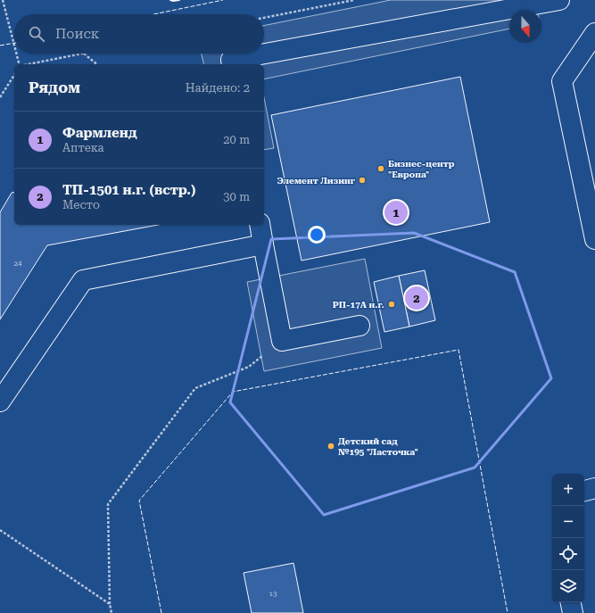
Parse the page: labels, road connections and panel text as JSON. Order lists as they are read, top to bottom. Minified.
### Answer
{"places":["Бизнес-центр \"Европа\"","Элемент Лизинг","РП-17А н.г.","Детский сад №195 \"Ласточка\""],"house_numbers":["24","13"],"north":"bottom","page":{"search":"Поиск","heading":["Рядом","Найдено: 2"],"list":[{"mark":"1","name":"Фармленд","note":"Аптека","value":"20 m"},{"mark":"2","name":"ТП-1501 н.г. (встр.)","note":"Место","value":"30 m"}],"pins":["1","2"],"map_buttons":["+","−"]}}
